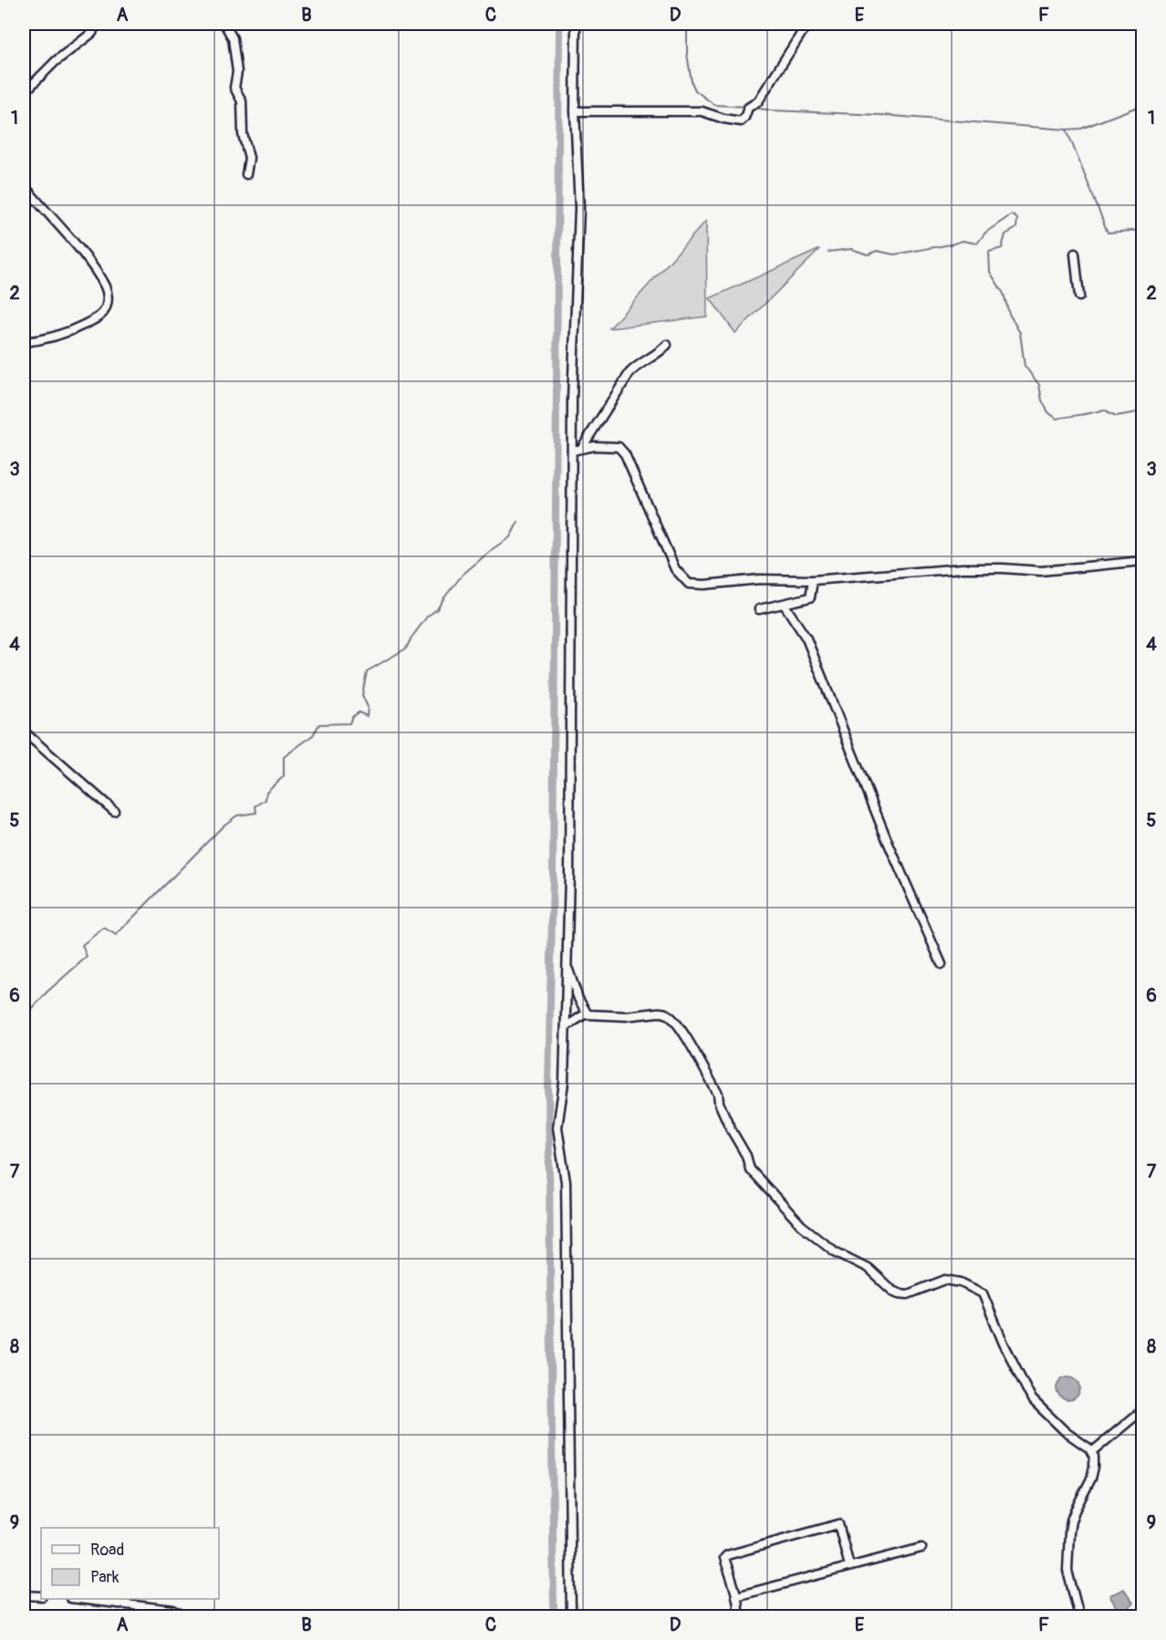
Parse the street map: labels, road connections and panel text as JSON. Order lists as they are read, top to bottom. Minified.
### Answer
{"legend":["Road","Park"],"grid":{"columns":["A","B","C","D","E","F"],"rows":["1","2","3","4","5","6","7","8","9"]}}
